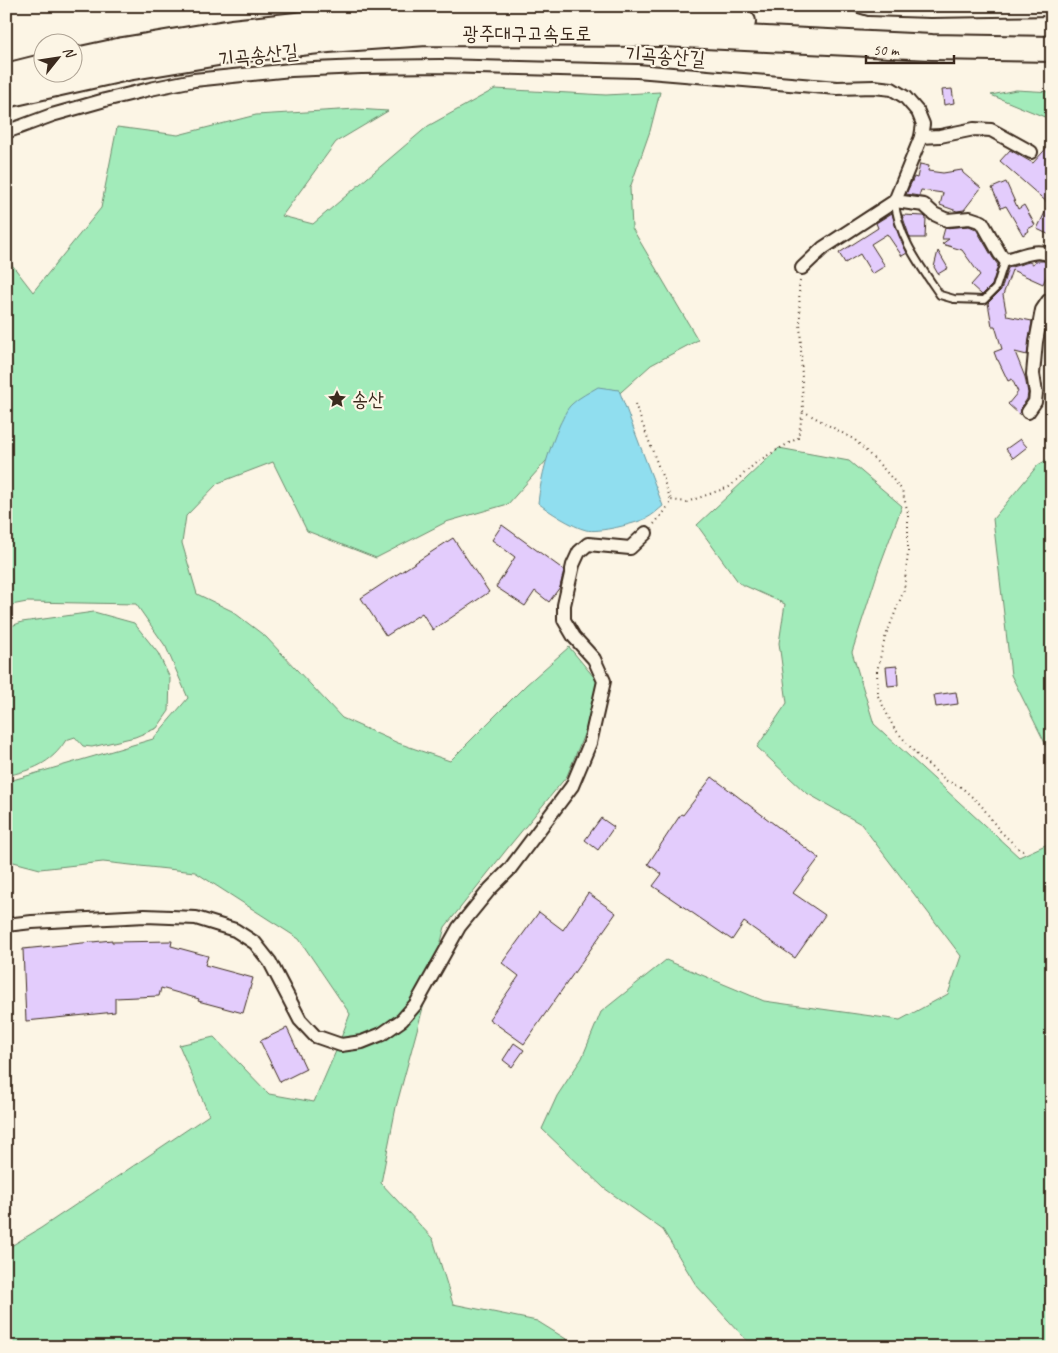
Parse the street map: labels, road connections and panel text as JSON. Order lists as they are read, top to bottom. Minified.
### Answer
{"streets":{"highway":["광주대구고속도로"],"street":["기곡송산길"]},"places":{"place":["송산"]},"scale_bar":"50 m","north":"top right"}
